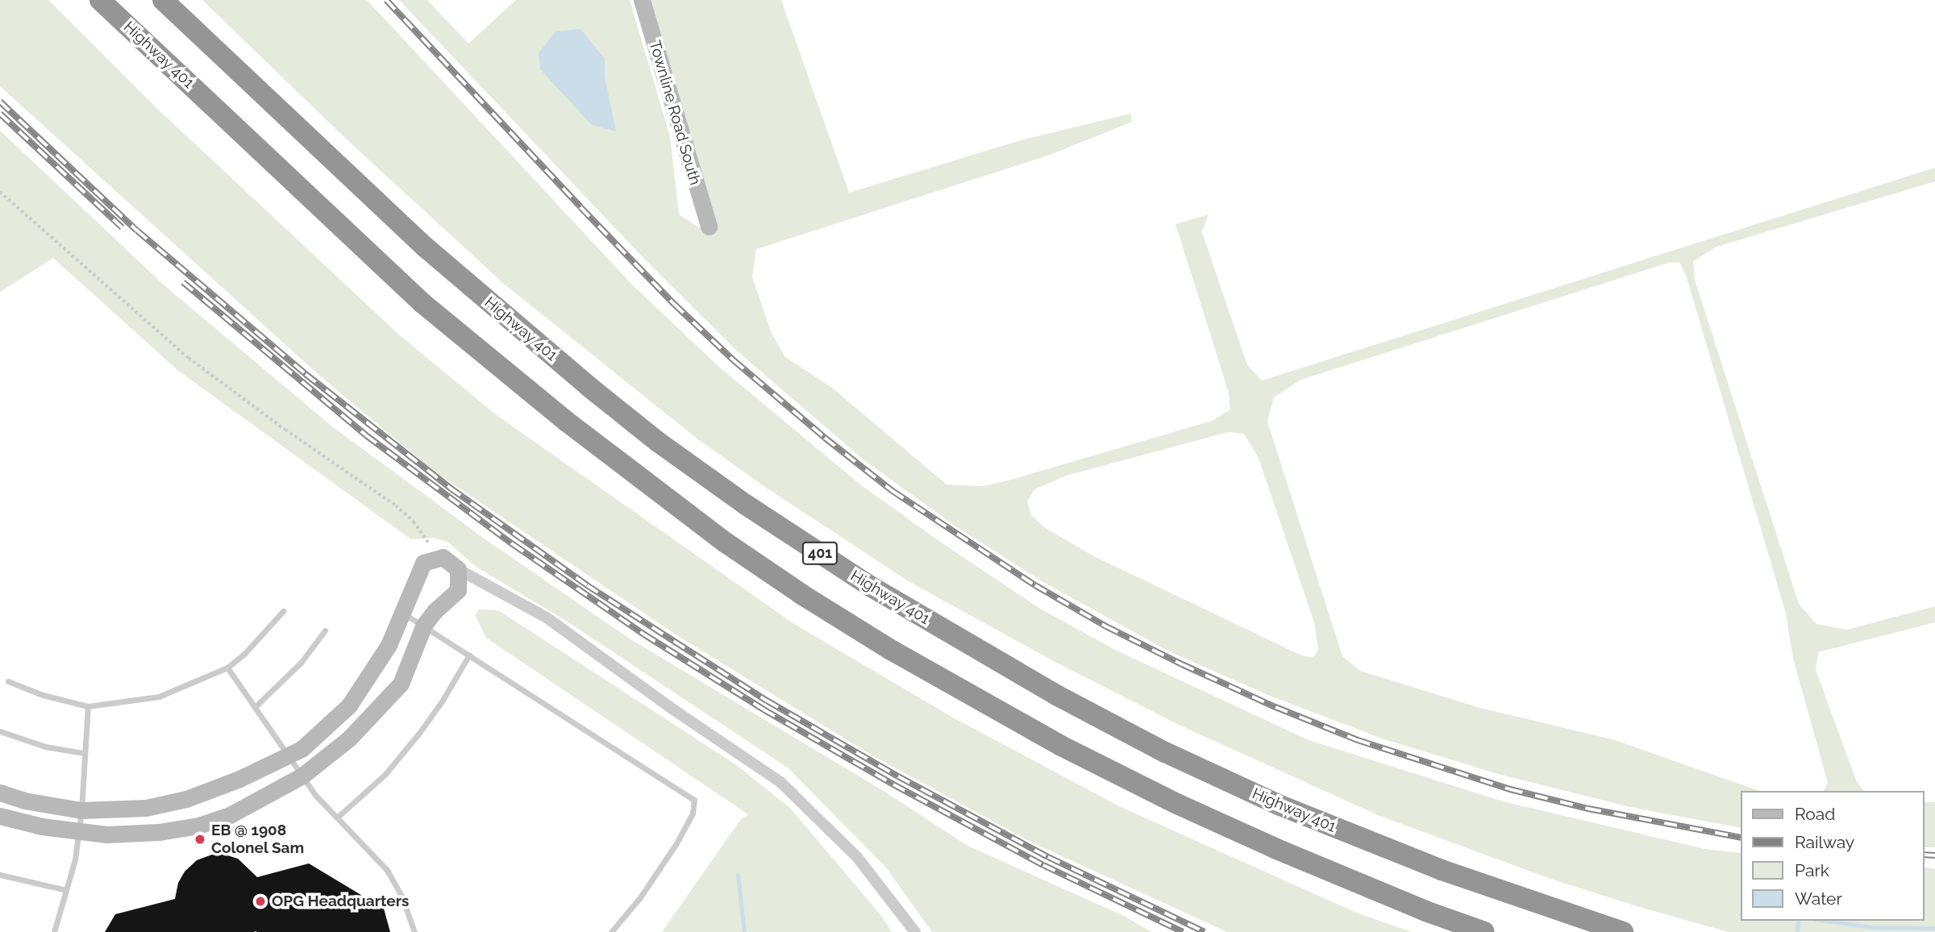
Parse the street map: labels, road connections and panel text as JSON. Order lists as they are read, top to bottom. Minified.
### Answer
{"streets":{"highway":["Highway 401","401"],"street":["Townline Road South"]},"places":["EB @ 1908 Colonel Sam","OPG Headquarters"],"legend":["Road","Railway","Park","Water"]}
